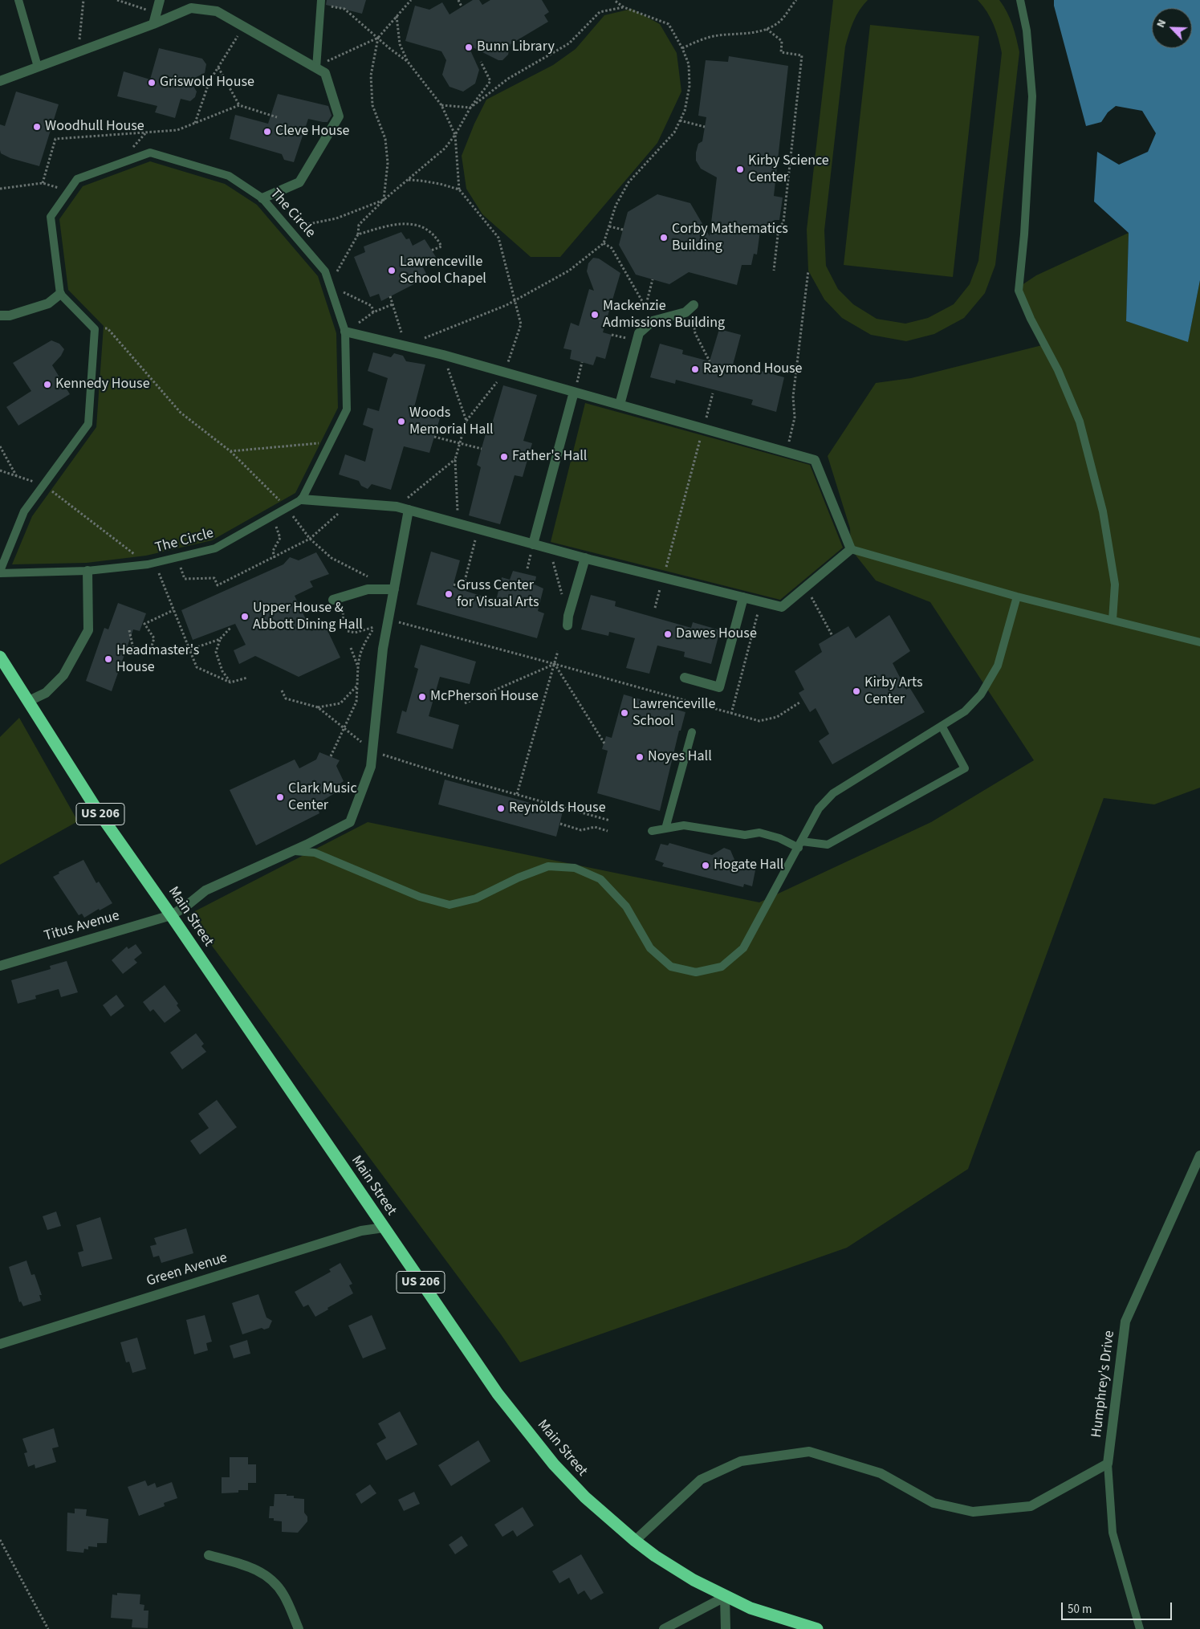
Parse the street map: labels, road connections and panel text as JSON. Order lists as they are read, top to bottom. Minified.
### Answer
{"streets":{"highway":["US 206","Main Street"],"street":["Titus Avenue","Green Avenue","Humphrey's Drive"],"lane":["The Circle"]},"crossings":[["Main Street","Titus Avenue"],["Main Street","Green Avenue"]],"places":["Bunn Library","Griswold House","Woodhull House","Cleve House","Kirby Science Center","Corby Mathematics Building","Lawrenceville School Chapel","Mackenzie Admissions Building","Raymond House","Kennedy House","Woods Memorial Hall","Father's Hall","Gruss Center for Visual Arts","Upper House & Abbott Dining Hall","Dawes House","Headmaster's House","Kirby Arts Center","McPherson House","Lawrenceville School","Noyes Hall","Clark Music Center","Reynolds House","Hogate Hall"],"scale_bar":"50 m","north":"top left"}
